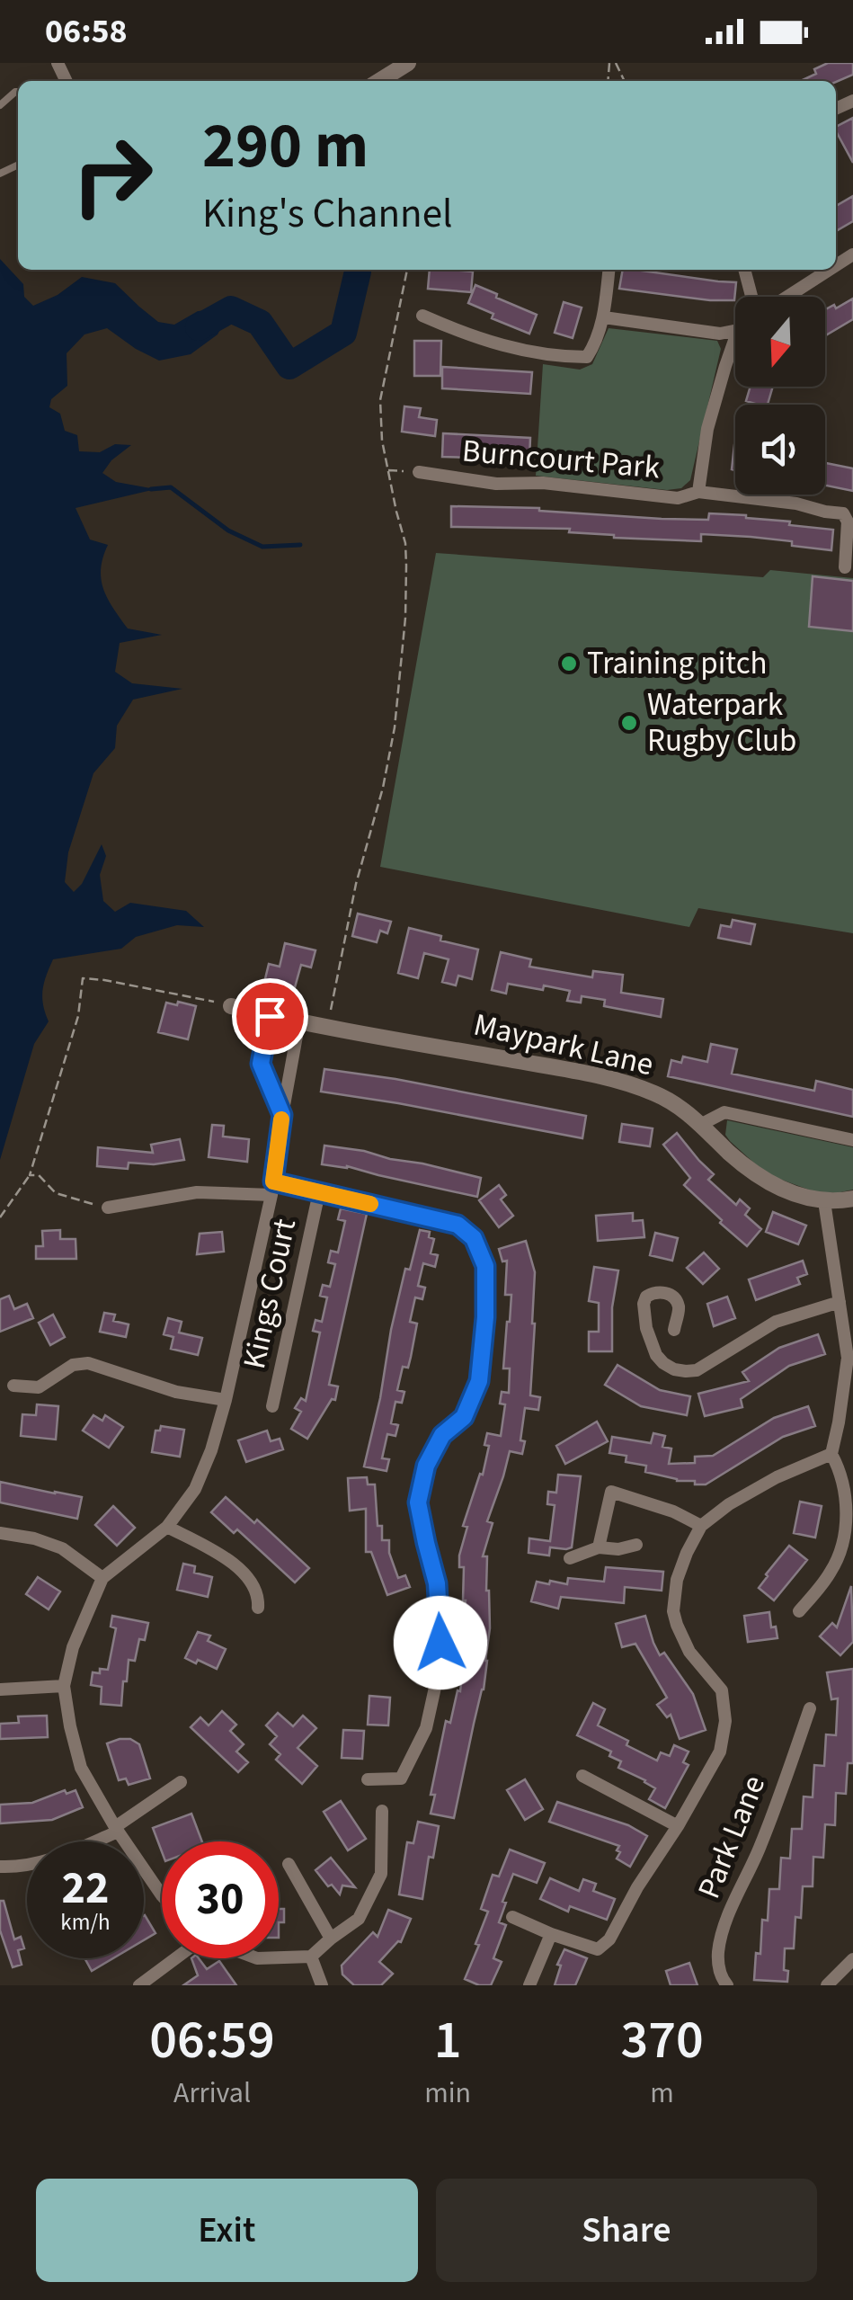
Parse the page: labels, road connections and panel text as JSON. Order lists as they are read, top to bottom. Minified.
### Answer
{"streets":{"street":["Burncourt Park","Maypark Lane","Kings Court","Park Lane"]},"places":["Training pitch","Waterpark Rugby Club"],"north":"bottom","page":{"status":"06:58","turn":["290 m","King's Channel"],"speed":"22 km/h","limit":"30","eta":["06:59","Arrival","1","min","370","m"],"buttons":["Exit","Share"]}}
